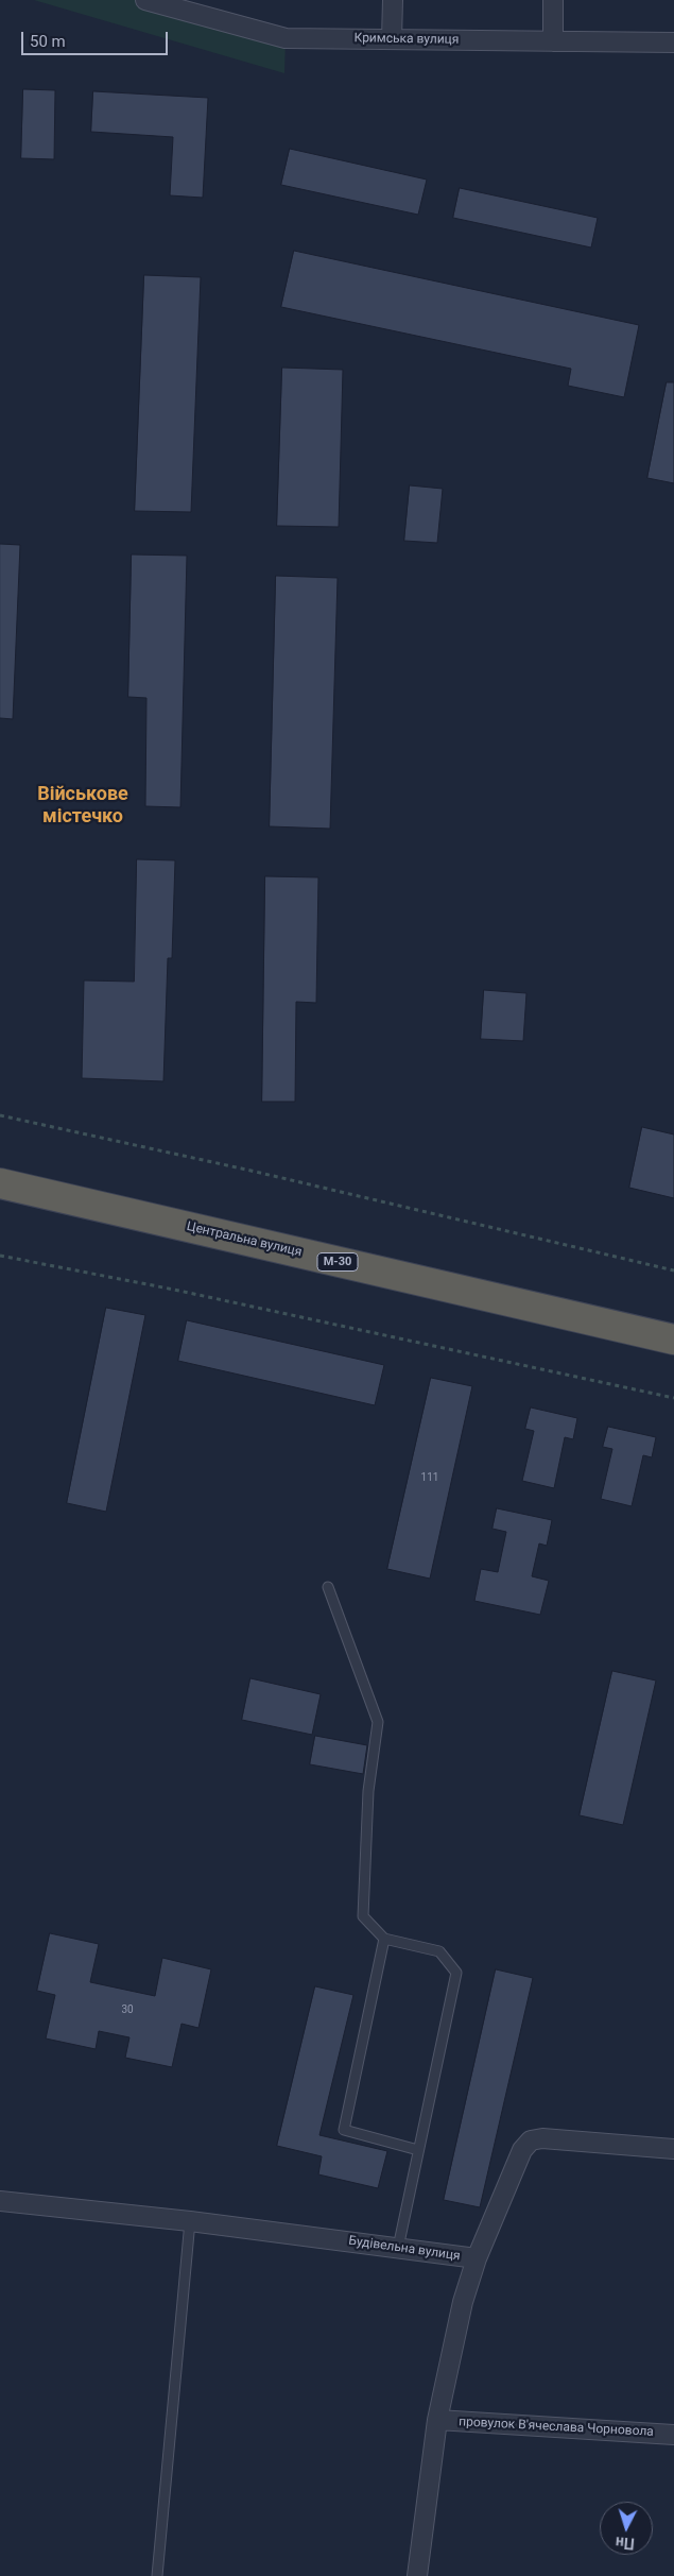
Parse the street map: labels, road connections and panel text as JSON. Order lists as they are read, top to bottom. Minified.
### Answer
{"streets":{"highway":["Центральна вулиця","М-30"],"street":["Кримська вулиця","Будівельна вулиця","провулок В'ячеслава Чорновола"]},"districts":["Військове містечко"],"house_numbers":["111","30"],"scale_bar":"50 m","north":"bottom"}
